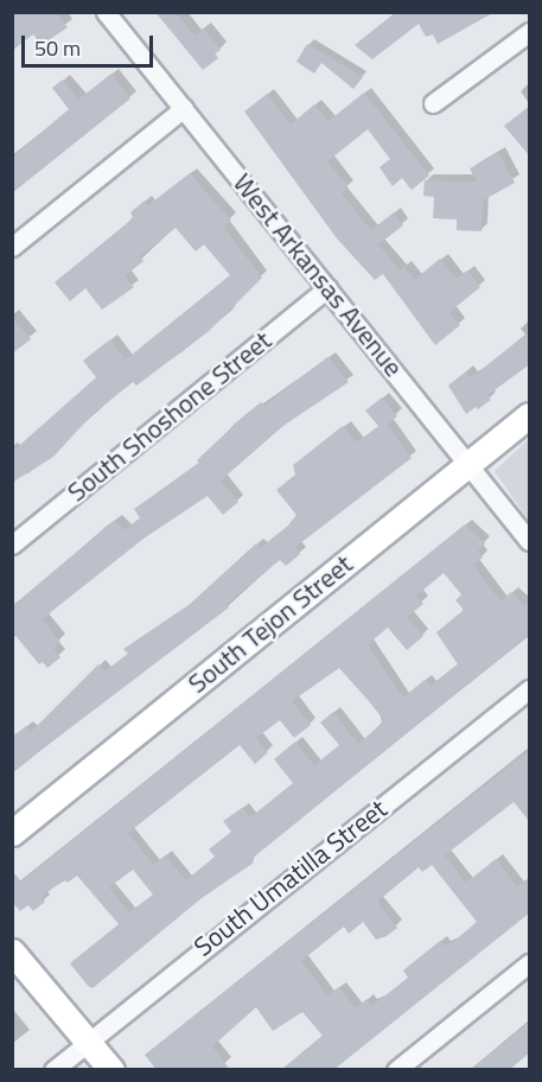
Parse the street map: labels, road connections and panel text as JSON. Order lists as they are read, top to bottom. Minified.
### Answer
{"streets":{"street":["West Arkansas Avenue","South Shoshone Street","South Tejon Street","South Umatilla Street"]},"crossings":[["West Arkansas Avenue","South Shoshone Street"],["West Arkansas Avenue","South Tejon Street"]],"scale_bar":"50 m"}
